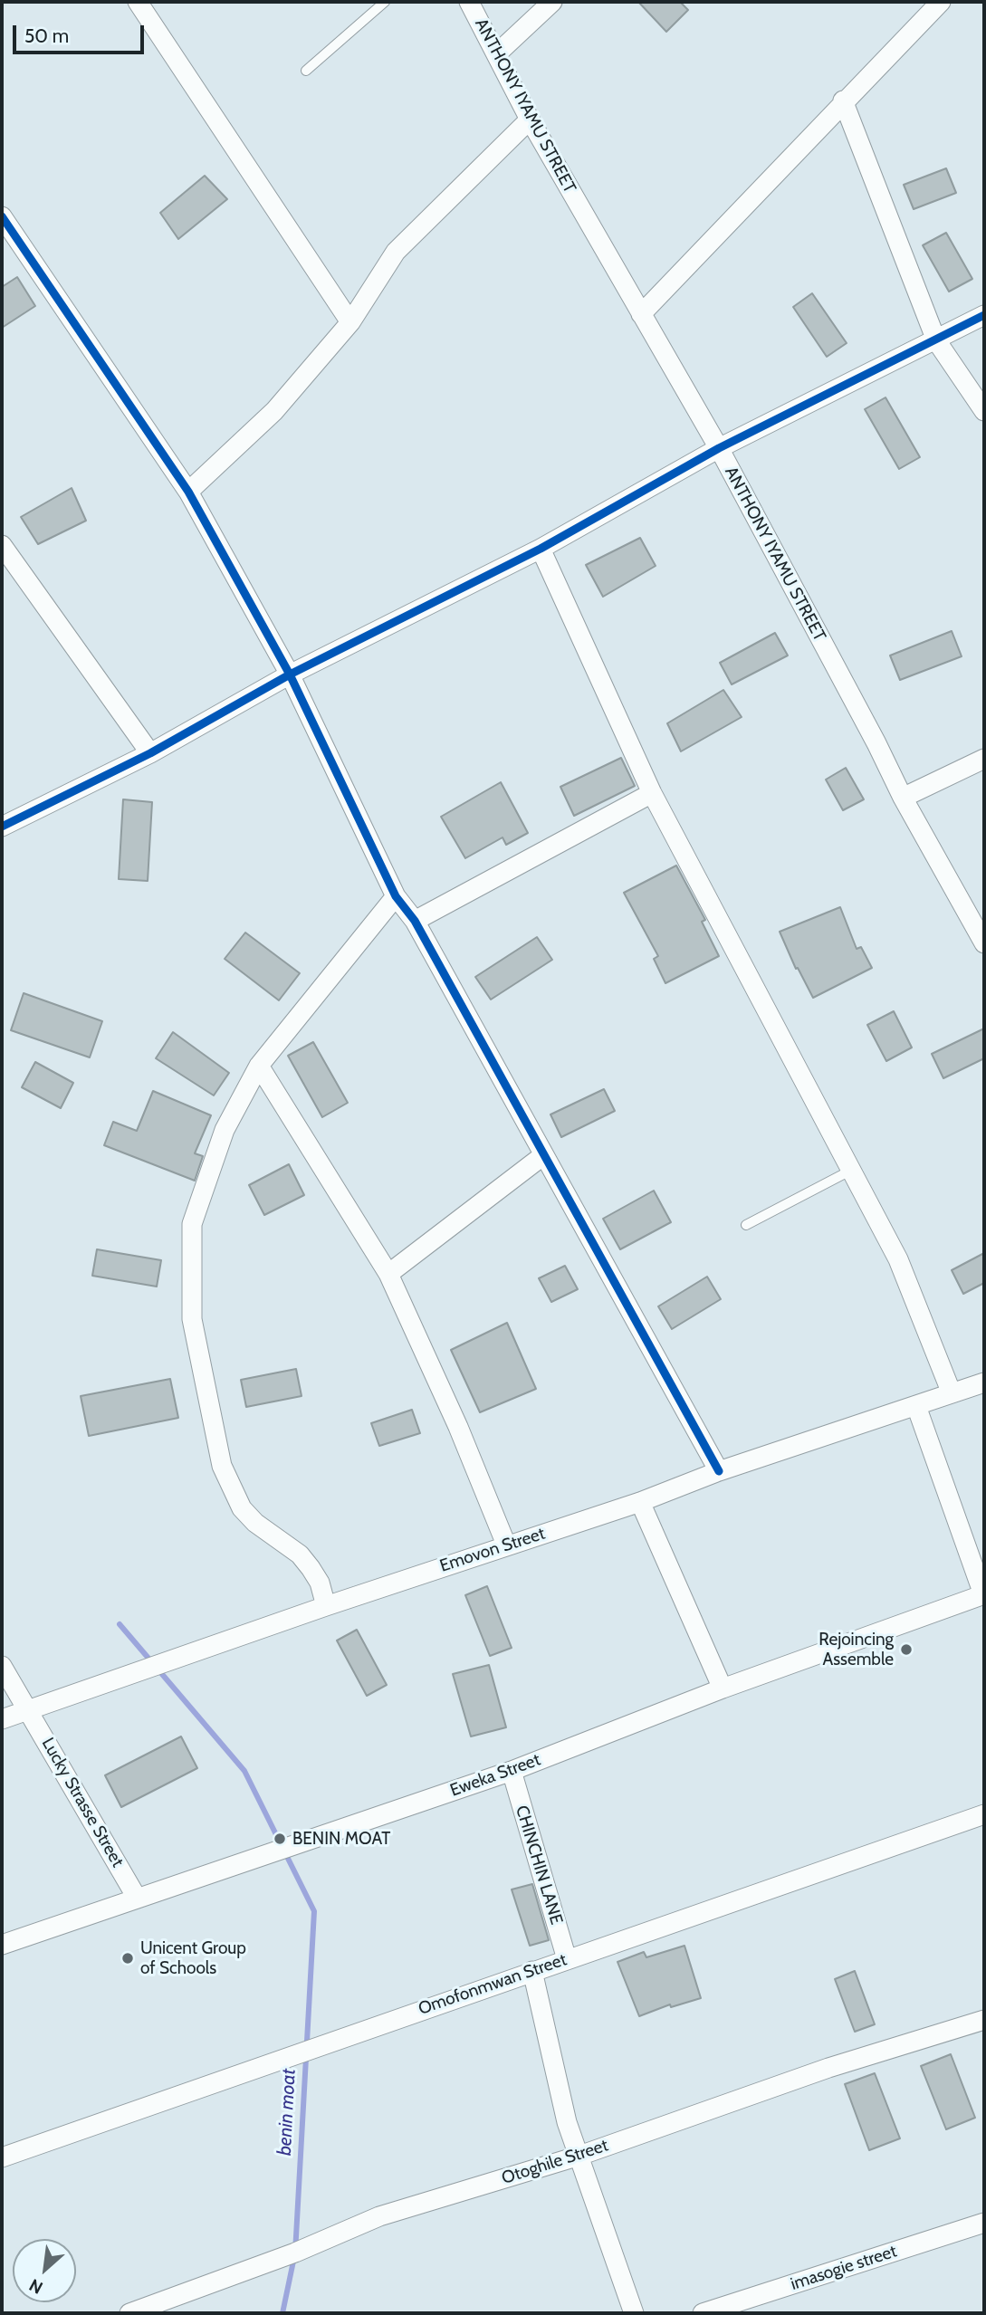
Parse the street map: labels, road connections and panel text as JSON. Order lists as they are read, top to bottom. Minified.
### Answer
{"streets":{"street":["ANTHONY IYAMU STREET","Emovon Street","Eweka Street","Lucky Strasse Street","CHINCHIN LANE","Omofonmwan Street","Otoghile Street","imasogie street"]},"crossings":[["Emovon Street","Lucky Strasse Street"],["Eweka Street","Lucky Strasse Street"],["Eweka Street","CHINCHIN LANE"],["CHINCHIN LANE","Omofonmwan Street"]],"water":["benin moat"],"places":["Rejoincing Assemble","BENIN MOAT","Unicent Group of Schools"],"scale_bar":"50 m","north":"bottom left"}
